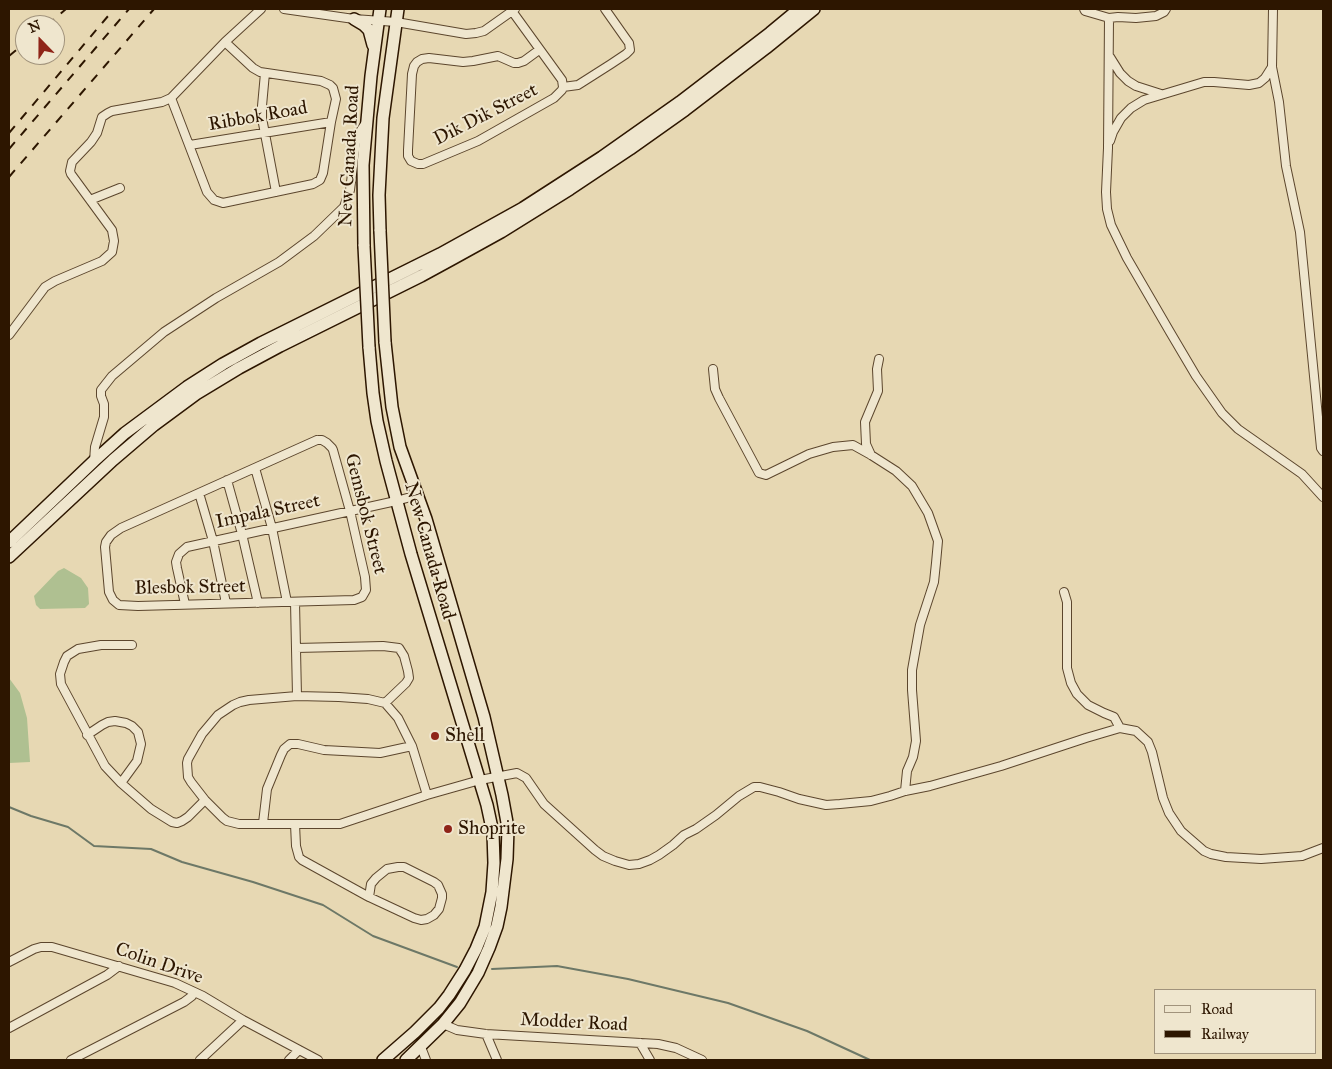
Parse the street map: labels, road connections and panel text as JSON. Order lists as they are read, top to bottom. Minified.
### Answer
{"streets":{"main road":["New Canada Road"],"street":["Dik Dik Street","Ribbok Road","Impala Street","Gemsbok Street","Blesbok Street","Colin Drive","Modder Road"]},"crossings":[["New Canada Road","Impala Street"],["New Canada Road","Modder Road"],["Impala Street","Gemsbok Street"],["Impala Street","Blesbok Street"],["Gemsbok Street","Blesbok Street"]],"places":["Shell","Shoprite"],"legend":["Road","Railway"],"north":"top"}
